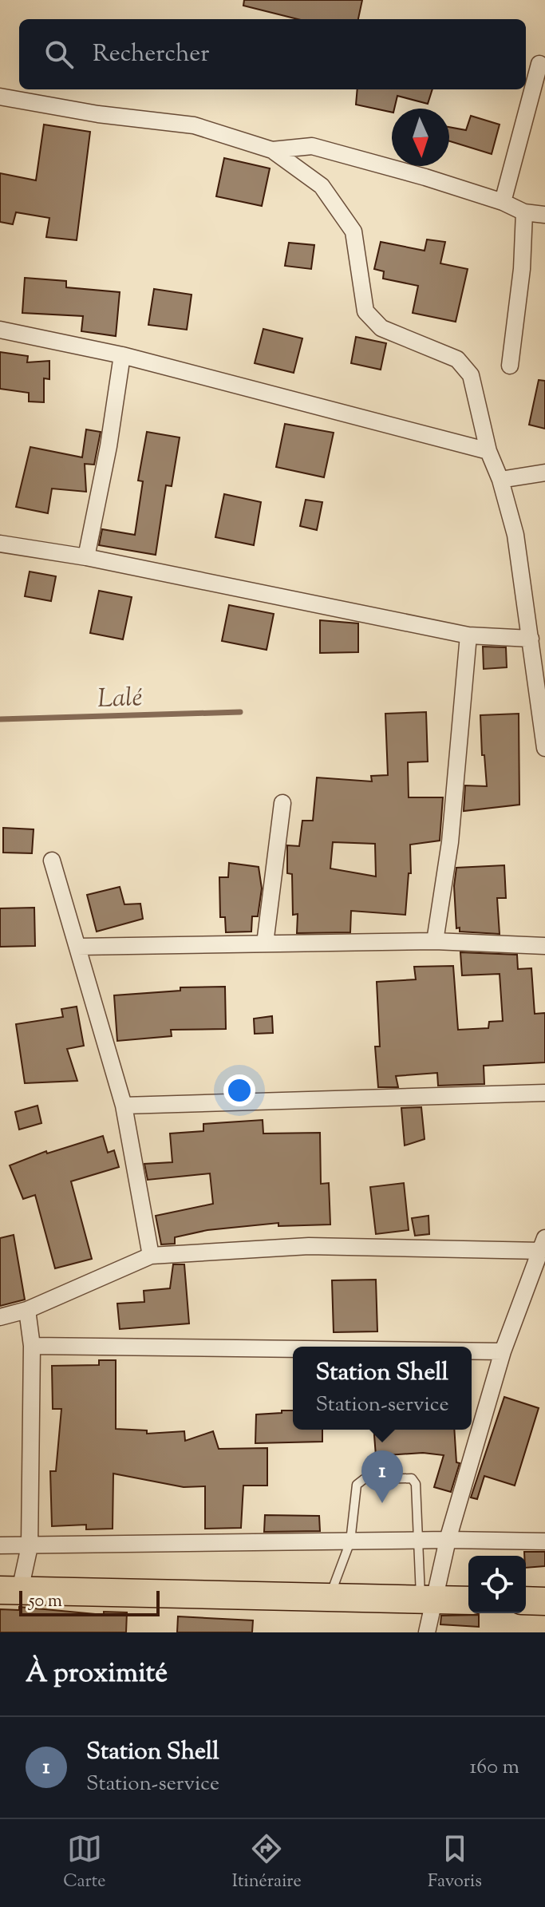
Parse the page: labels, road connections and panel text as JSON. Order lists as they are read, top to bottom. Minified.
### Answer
{"water":["Lalé"],"scale_bar":"50 m","north":"bottom","page":{"search":"Rechercher","popup":["Station Shell","Station-service"],"pins":"1","scale":"50 m","heading":"À proximité","list":[{"mark":"1","name":"Station Shell","note":"Station-service","value":"160 m"}],"nav":["Carte","Itinéraire","Favoris"]}}
